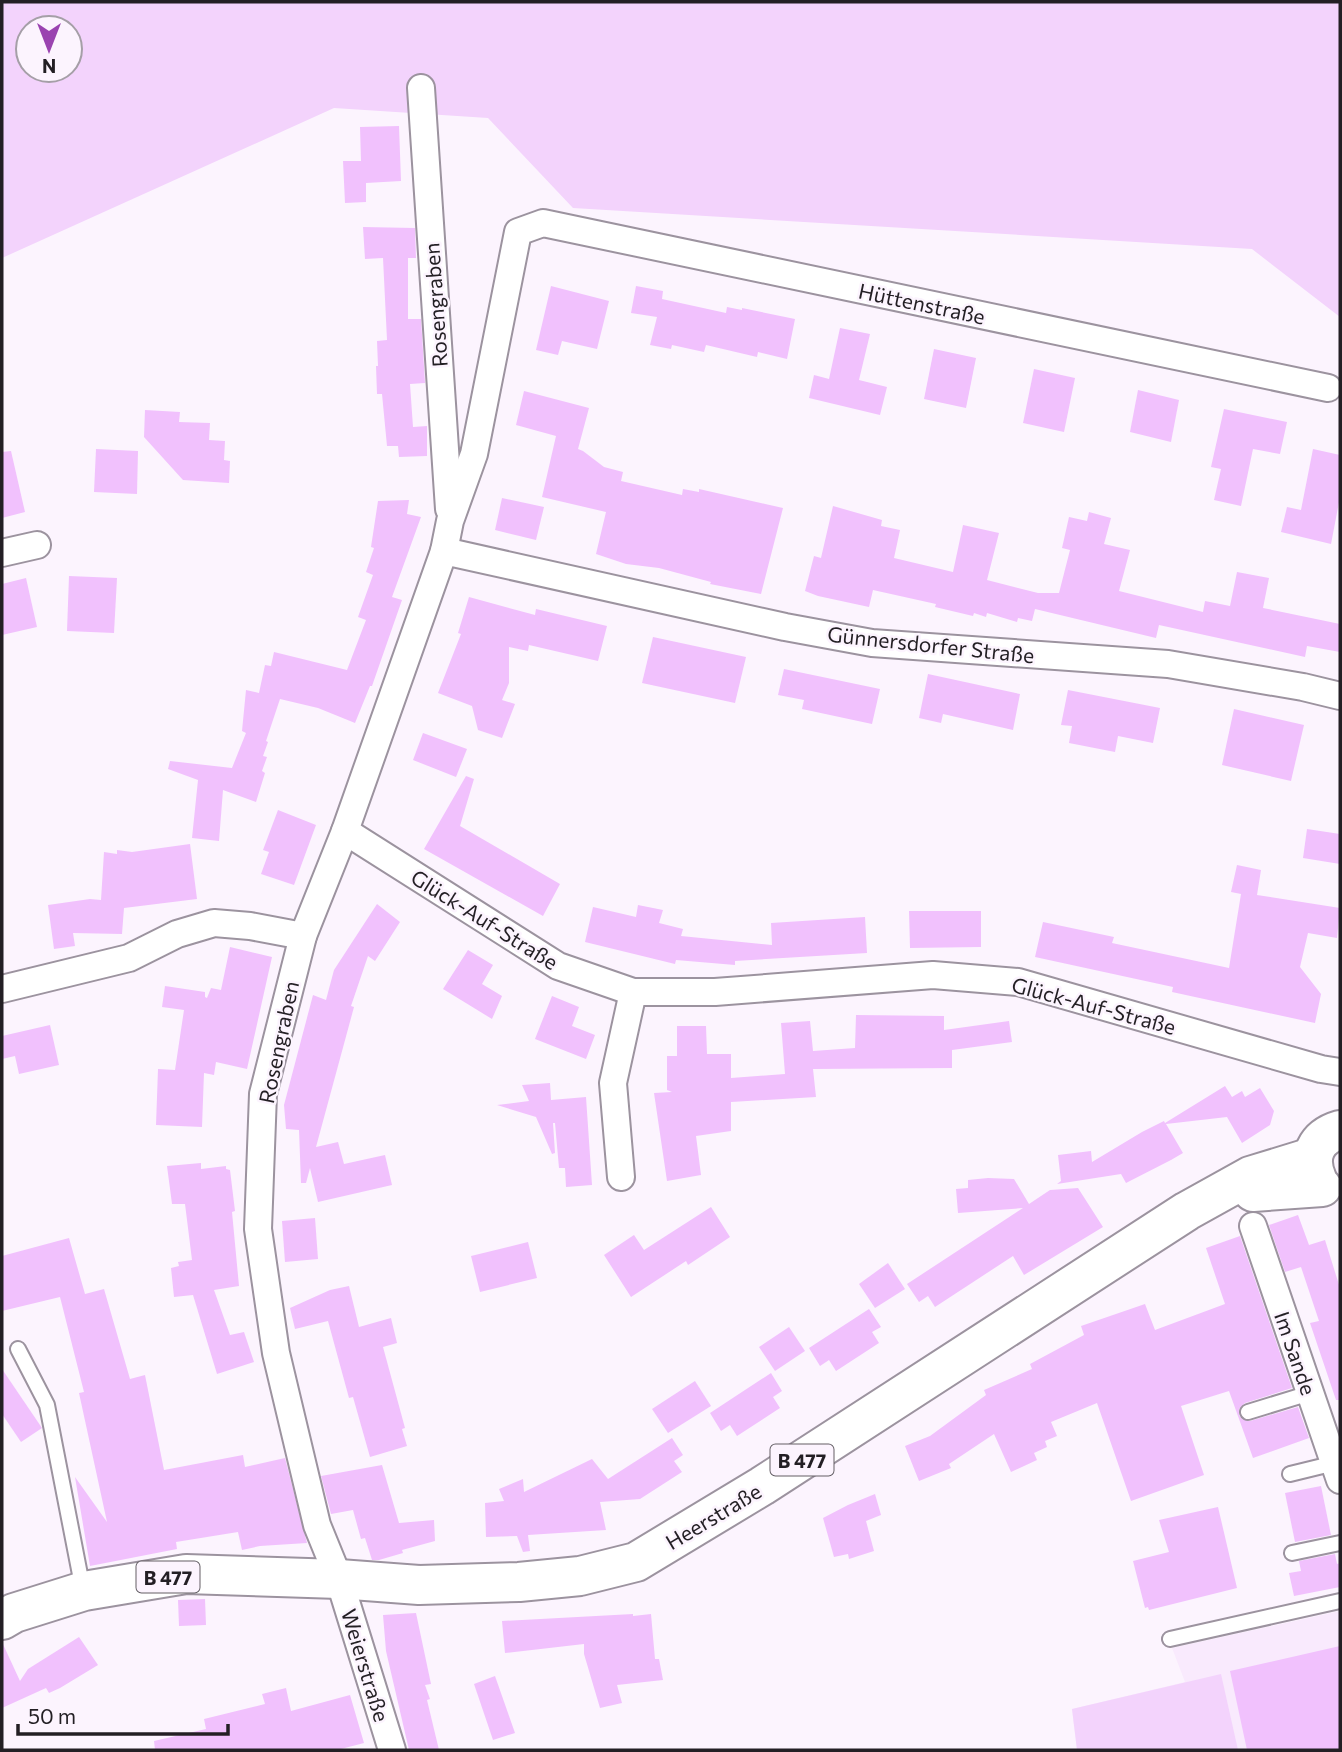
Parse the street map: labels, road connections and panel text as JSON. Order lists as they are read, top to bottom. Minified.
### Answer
{"streets":{"main road":["B 477","Heerstraße"],"street":["Hüttenstraße","Rosengraben","Günnersdorfer Straße","Glück-Auf-Straße","Im Sande","Weierstraße"]},"crossings":[["Hüttenstraße","Rosengraben"],["Rosengraben","Günnersdorfer Straße"],["Rosengraben","Glück-Auf-Straße"],["Rosengraben","B 477"],["Rosengraben","Heerstraße"],["Rosengraben","Weierstraße"],["B 477","Heerstraße"],["B 477","Weierstraße"],["Heerstraße","Weierstraße"]],"scale_bar":"50 m","north":"bottom"}
